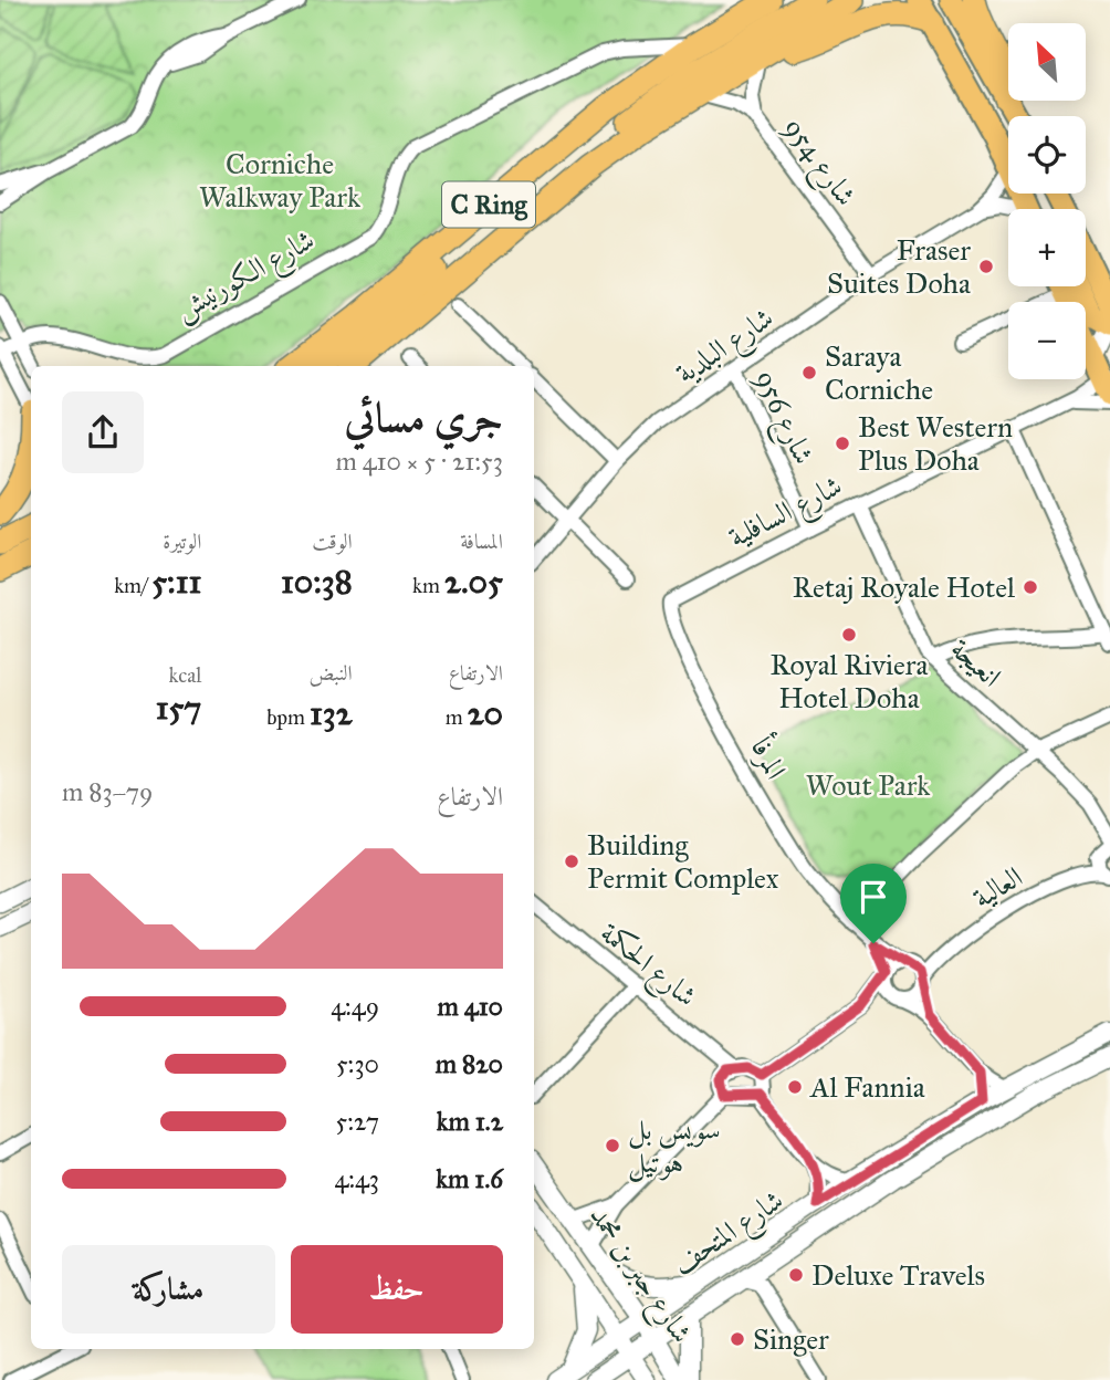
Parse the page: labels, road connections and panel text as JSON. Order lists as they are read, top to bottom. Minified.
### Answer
{"streets":{"highway":["C Ring","شارع الكورنيش"],"street":["شارع 954","شارع البلدية","شارع 956","شارع السافلية","انعيجة","المرفأ","العالية","شارع الحكمة","شارع المتحف","شارع جبر بن محمد"]},"crossings":[["شارع 954","C Ring"],["شارع 954","شارع البلدية"],["شارع البلدية","شارع 956"],["شارع 956","شارع السافلية"],["شارع السافلية","انعيجة"],["شارع السافلية","المرفأ"],["انعيجة","العالية"],["المرفأ","العالية"],["شارع المتحف","شارع جبر بن محمد"]],"parks":["Corniche Walkway Park","Wout Park"],"places":["Fraser Suites Doha","Saraya Corniche","Best Western Plus Doha","Retaj Royale Hotel","Royal Riviera Hotel Doha","Building Permit Complex","Al Fannia","سويس بل هوتيل","Deluxe Travels","Singer"],"north":"top left","page":{"map_buttons":["+","−"],"heading":["جري مسائي","21:53 · 5 × 410 m"],"stats":[["المسافة","2.05 km"],["الوقت","10:38"],["الوتيرة","5:11 /km"],["الارتفاع","20 m"],["النبض","132 bpm"],["kcal","157"]],"chart":["الارتفاع","79–83 m"],"list":[{"name":"410 m","note":"4:49"},{"name":"820 m","note":"5:30"},{"name":"1.2 km","note":"5:27"},{"name":"1.6 km","note":"4:43"}],"buttons":["حفظ","مشاركة"]}}
